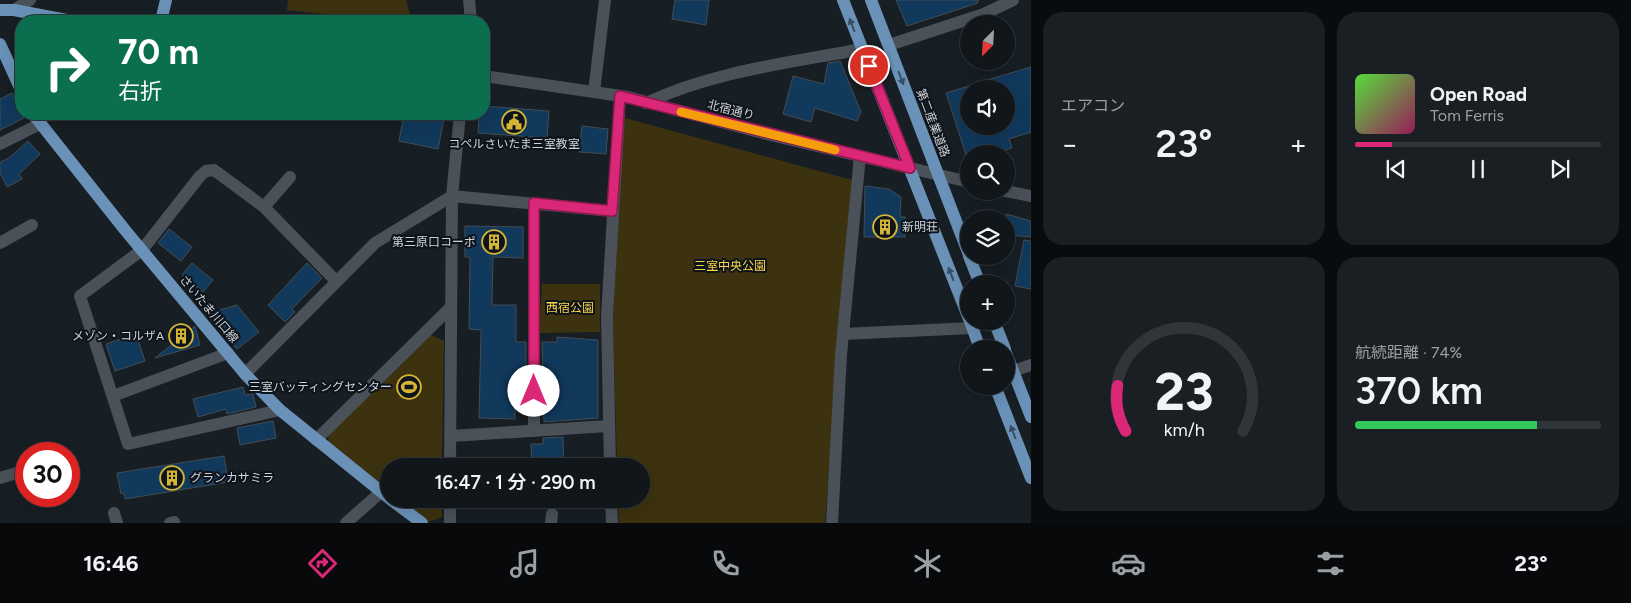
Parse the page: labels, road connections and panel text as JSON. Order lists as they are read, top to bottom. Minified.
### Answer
{"streets":{"main road":["第二産業道路","さいたま川口線"],"street":["北宿通り"]},"crossings":[["北宿通り","第二産業道路"]],"parks":["三室中央公園","西宿公園"],"places":{"public building":["コペルさいたま三室教室"],"building":["新明荘","第三原口コーポ","メゾン・コルザA","グランカサミラ"],"sports":["三室バッティングセンター"]},"north":"bottom left","page":{"tile":["エアコン",["航続距離 · 74%","370 km"]],"map_buttons":["+","−"],"turn":["70 m","右折"],"song":["Open Road","Tom Ferris"],"heat":["−","23°","+"],"limit":"30","trip":"16:47 · 1 分 · 290 m","tabs":["16:46","23°"],"gauge":["23","km/h"]}}
